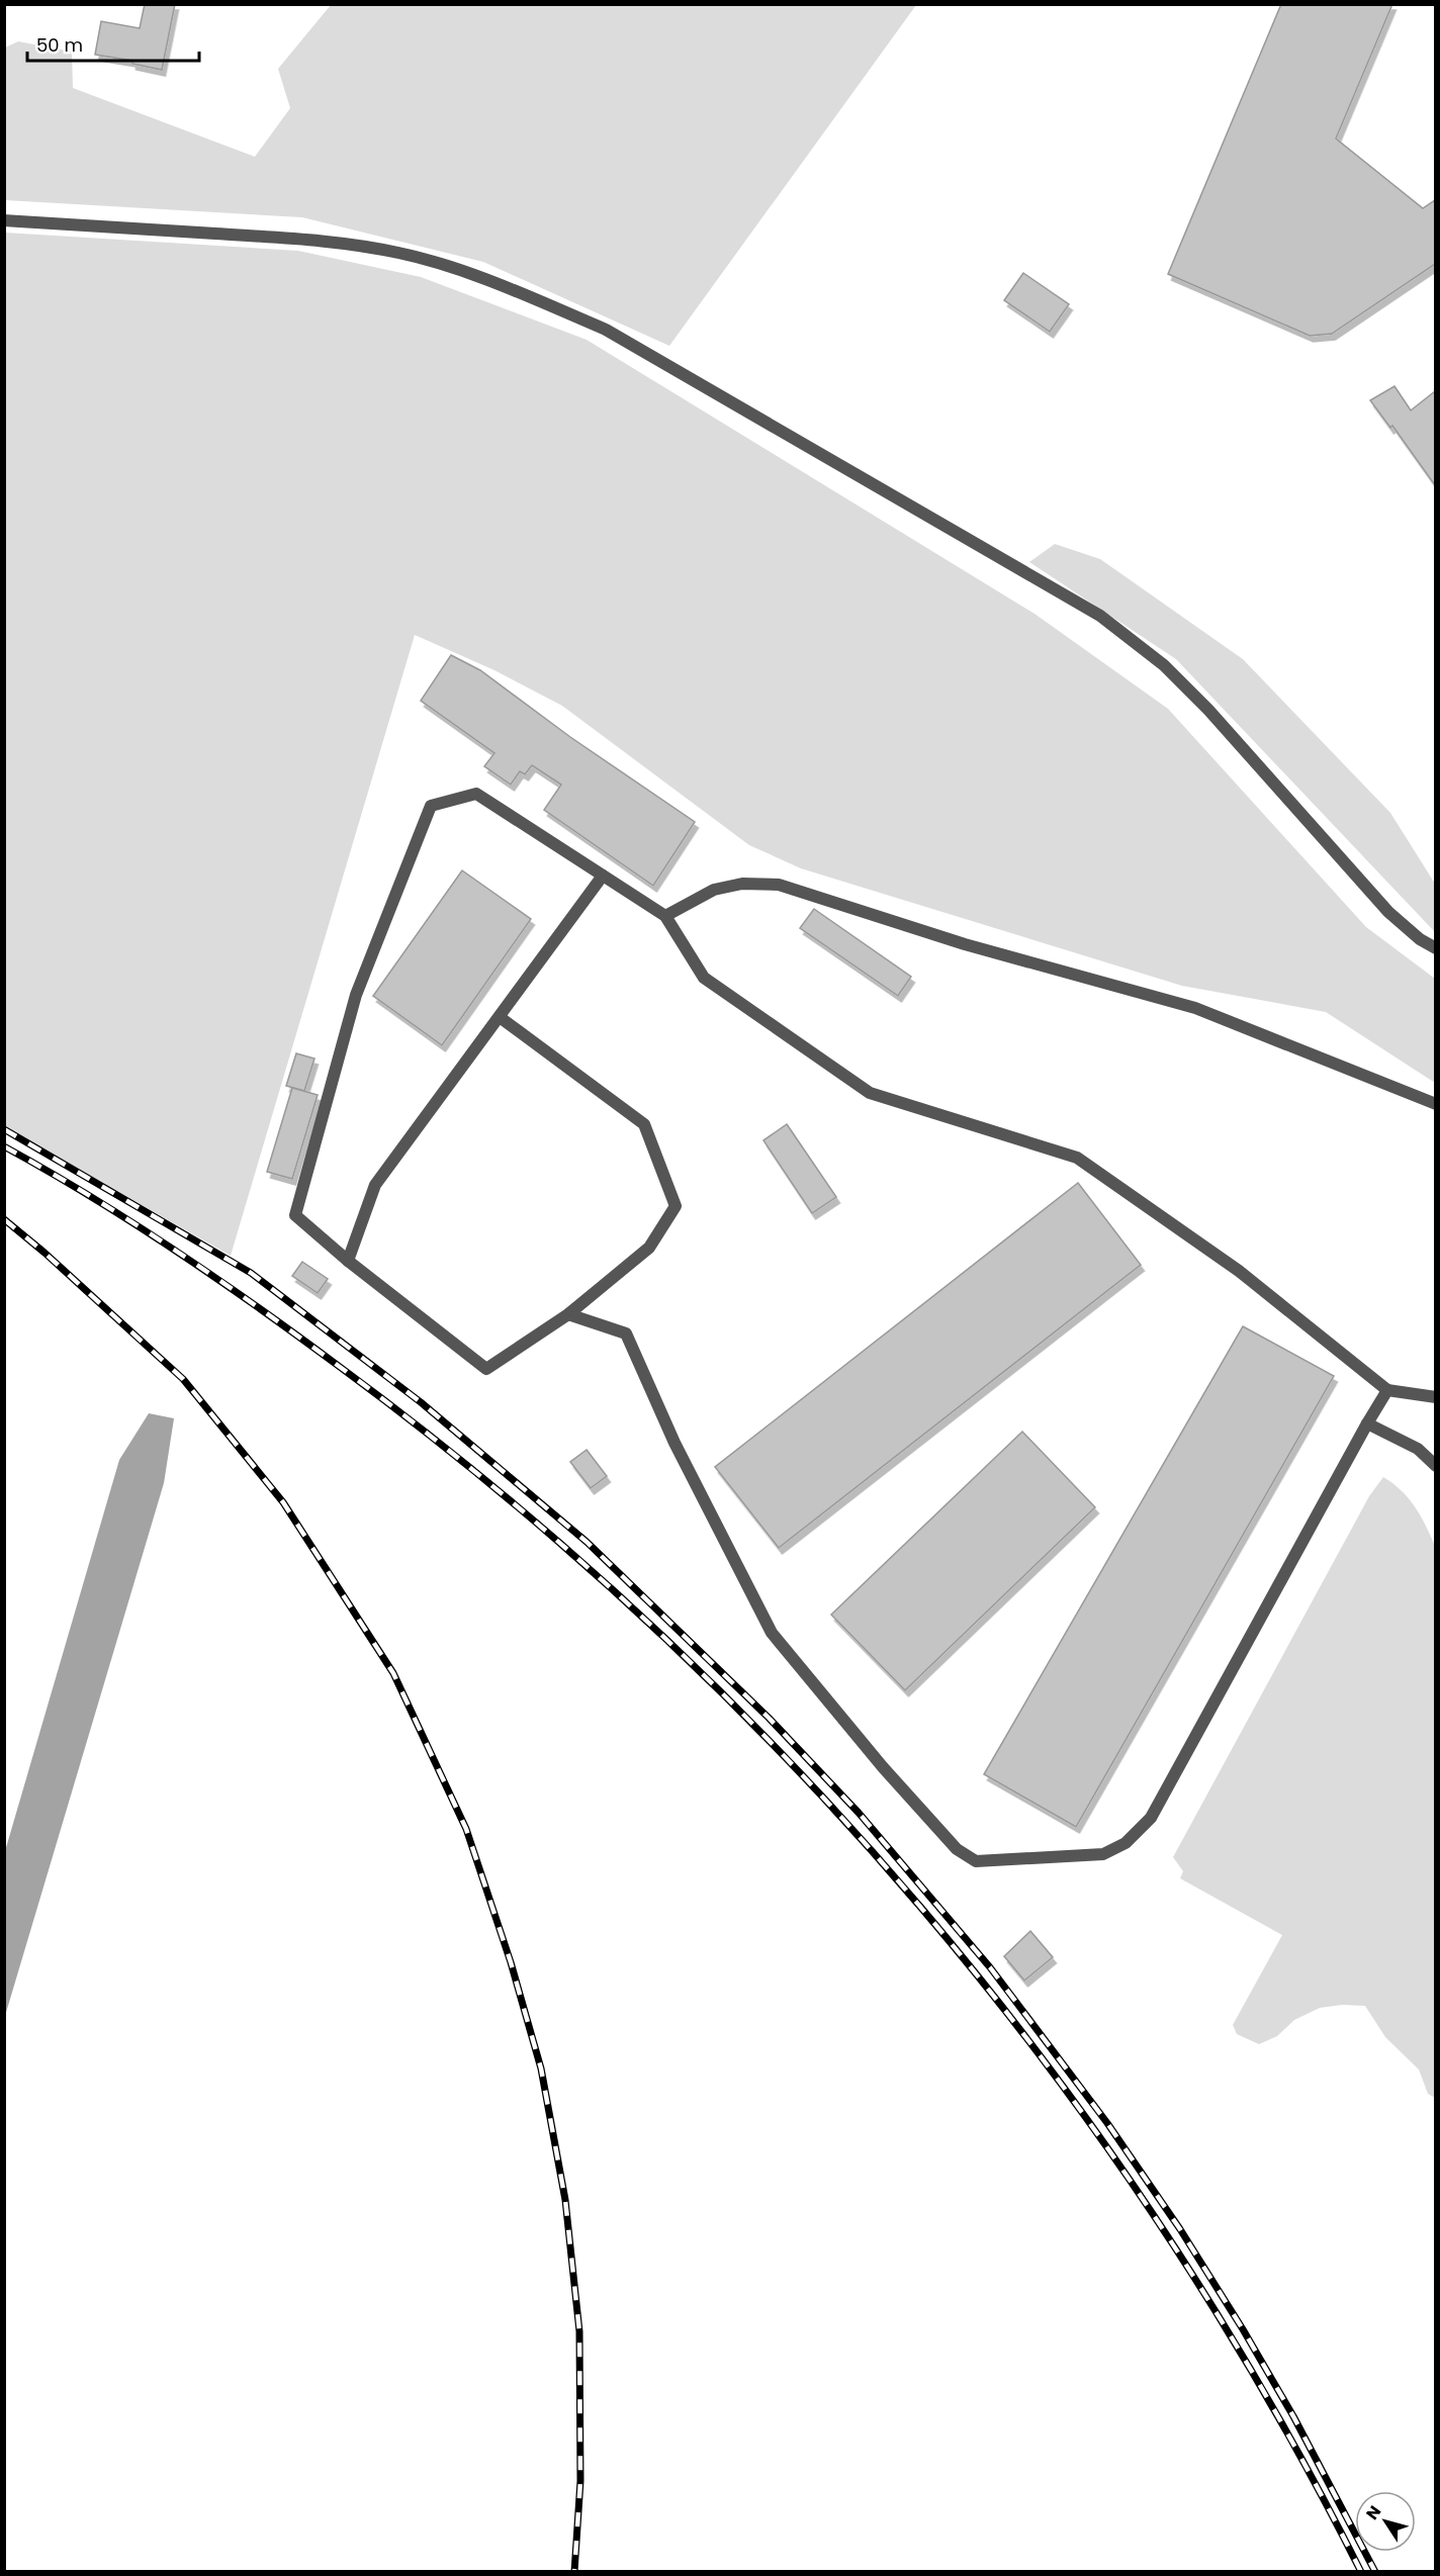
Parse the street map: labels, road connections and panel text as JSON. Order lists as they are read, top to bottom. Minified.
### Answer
{"scale_bar":"50 m","north":"top left"}
